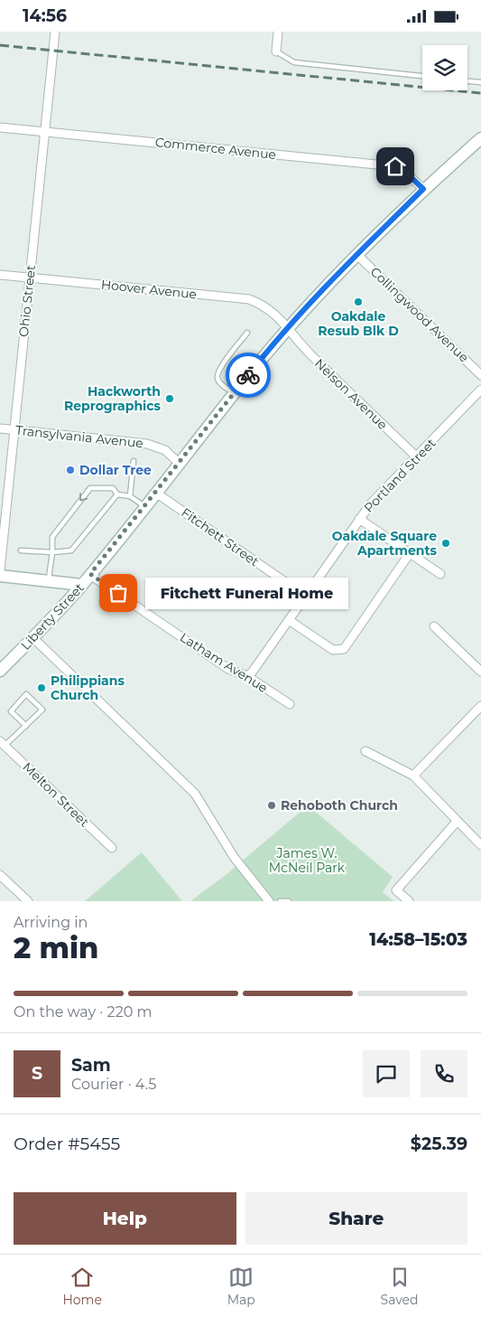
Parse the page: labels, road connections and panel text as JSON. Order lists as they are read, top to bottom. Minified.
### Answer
{"streets":{"main road":["Liberty Street"],"street":["Commerce Avenue","Hoover Avenue","Ohio Street","Collingwood Avenue","Nelson Avenue","Transylvania Avenue","Portland Street","Fitchett Street","Latham Avenue","Melton Street"]},"crossings":[["Commerce Avenue","Ohio Street"],["Commerce Avenue","Liberty Street"],["Hoover Avenue","Ohio Street"],["Hoover Avenue","Nelson Avenue"],["Hoover Avenue","Liberty Street"],["Ohio Street","Transylvania Avenue"],["Collingwood Avenue","Liberty Street"],["Nelson Avenue","Portland Street"],["Nelson Avenue","Liberty Street"],["Transylvania Avenue","Liberty Street"],["Portland Street","Fitchett Street"],["Portland Street","Latham Avenue"],["Fitchett Street","Liberty Street"],["Liberty Street","Latham Avenue"]],"parks":["James W. McNeil Park"],"places":["Oakdale Resub Blk D","Hackworth Reprographics","Dollar Tree","Oakdale Square Apartments","Fitchett Funeral Home","Philippians Church","Rehoboth Church"],"page":{"status":"14:56","bubble":"Fitchett Funeral Home","heading":["2 min","Arriving in","14:58–15:03"],"panel":["Sam","Courier · 4.5","Order #5455","$25.39"],"bar":"On the way · 220 m","round":"S","buttons":["Help","Share"],"tabs":["Home","Map","Saved"]}}
